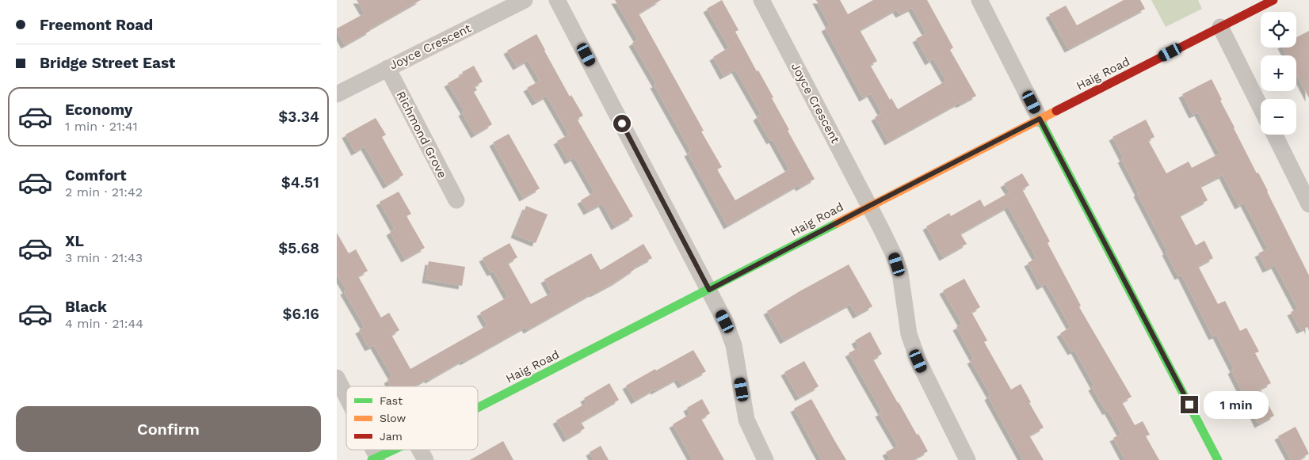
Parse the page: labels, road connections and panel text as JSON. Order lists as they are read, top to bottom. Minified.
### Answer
{"streets":{"street":["Joyce Crescent","Haig Road","Richmond Grove"]},"crossings":[["Joyce Crescent","Haig Road"],["Joyce Crescent","Richmond Grove"]],"legend":["Fast","Slow","Jam"],"page":{"banner":["Freemont Road","Bridge Street East"],"map_buttons":["+","−"],"list":[{"name":"Economy","note":"1 min · 21:41","value":"$3.34"},{"name":"Comfort","note":"2 min · 21:42","value":"$4.51"},{"name":"XL","note":"3 min · 21:43","value":"$5.68"},{"name":"Black","note":"4 min · 21:44","value":"$6.16"}],"bubble":"1 min","buttons":"Confirm"}}
